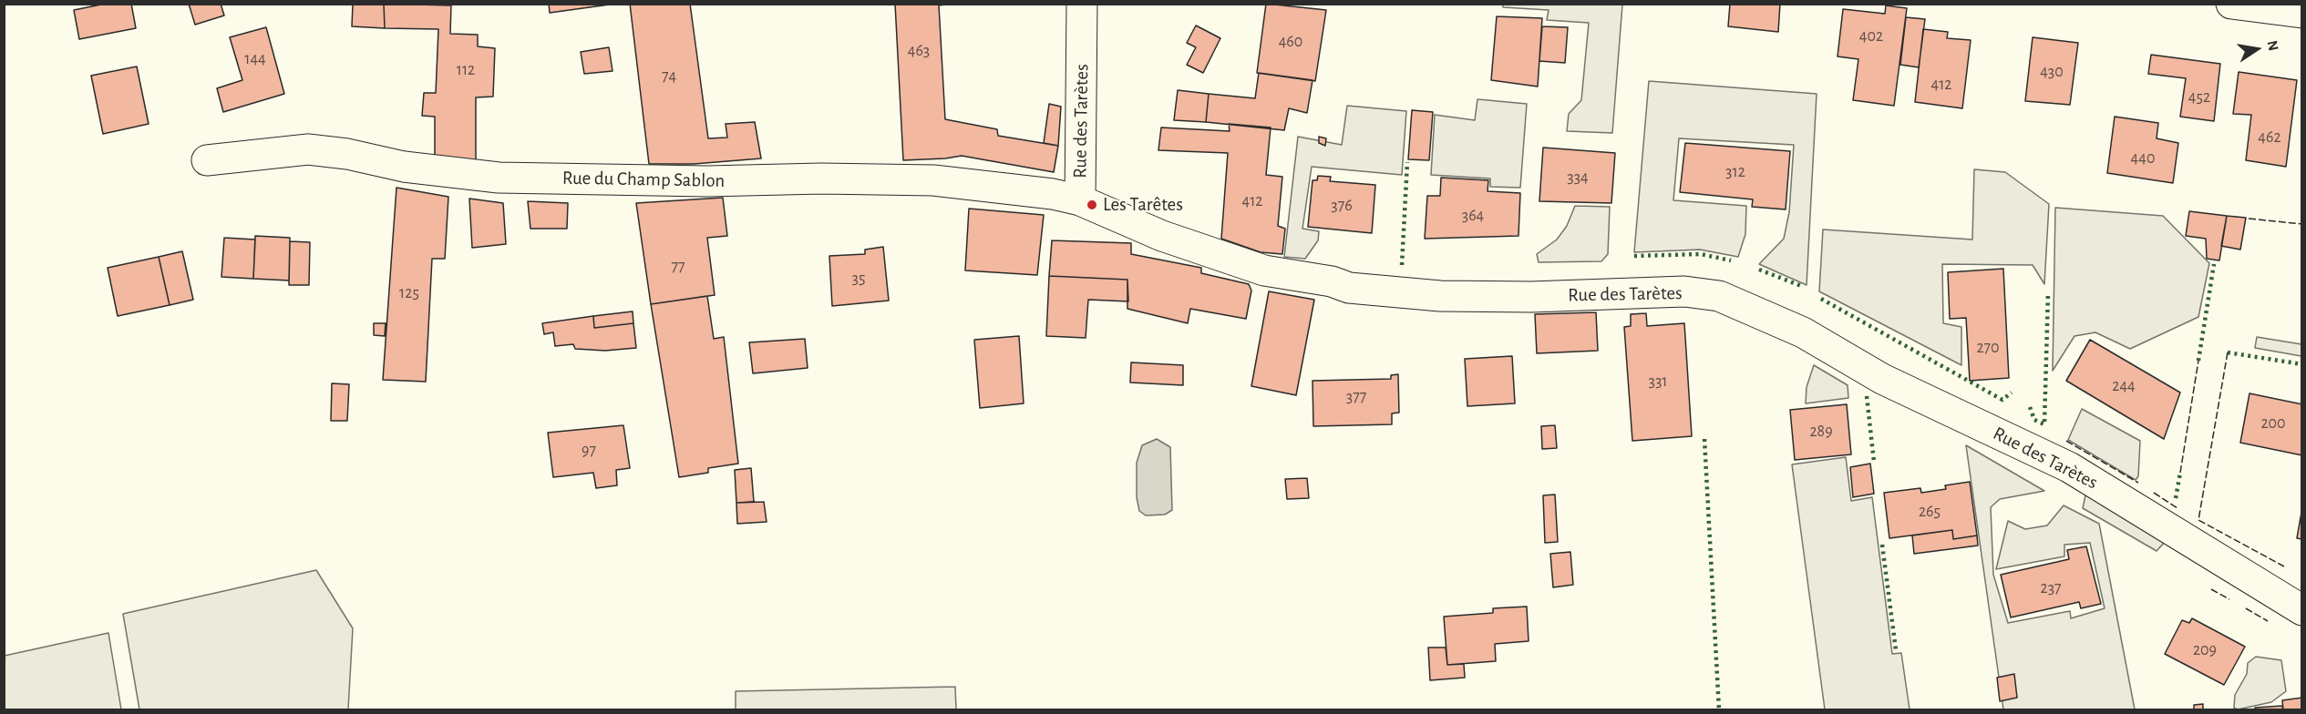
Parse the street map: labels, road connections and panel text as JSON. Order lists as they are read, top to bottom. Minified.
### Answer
{"streets":{"street":["Rue des Tarètes","Rue du Champ Sablon"]},"crossings":[["Rue des Tarètes","Rue du Champ Sablon"]],"places":["Les Tarêtes"],"house_numbers":["402","460","463","144","112","430","74","412","452","462","440","312","334","412","376","364","77","35","125","270","331","244","377","200","289","97","265","237","209"],"north":"right"}
